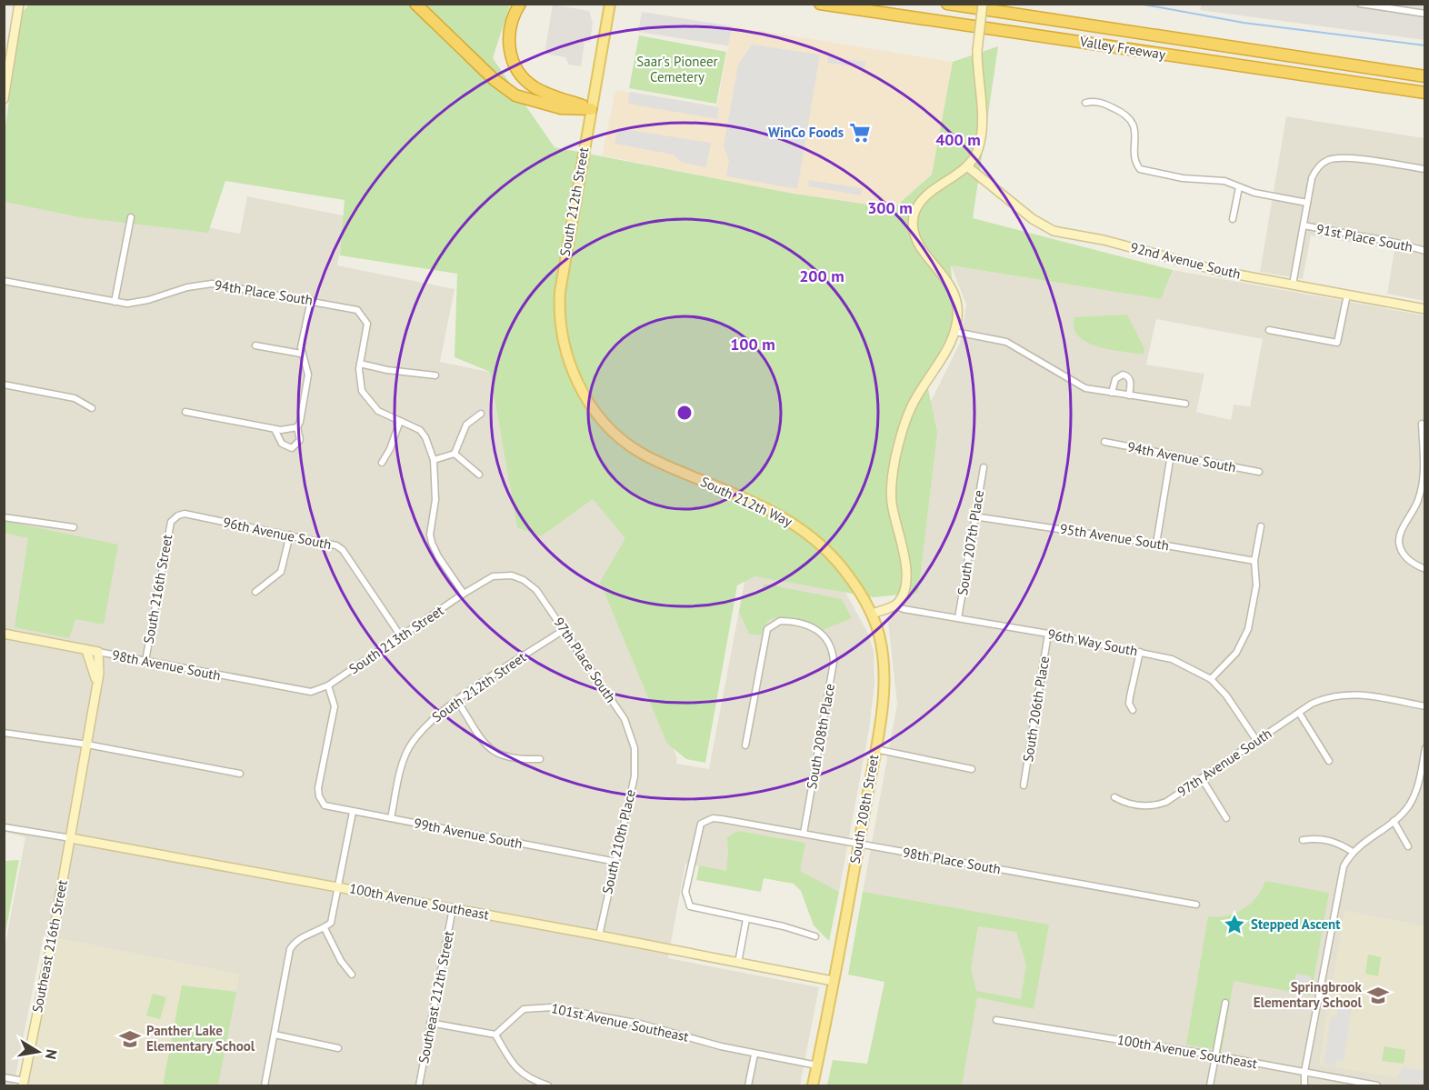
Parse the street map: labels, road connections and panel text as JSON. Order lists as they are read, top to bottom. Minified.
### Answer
{"streets":{"highway":["Valley Freeway"],"main road":["South 212th Street","South 212th Way","South 208th Street"],"street":["91st Place South","92nd Avenue South","94th Place South","94th Avenue South","96th Avenue South","95th Avenue South","South 207th Place","South 216th Street","South 213th Street","96th Way South","97th Place South","98th Avenue South","South 206th Place","South 208th Place","97th Avenue South","99th Avenue South","South 210th Place","98th Place South","100th Avenue Southeast","Southeast 216th Street","Southeast 212th Street","101st Avenue Southeast"]},"crossings":[["South 212th Street","South 212th Way"],["South 212th Street","97th Place South"],["South 212th Street","99th Avenue South"],["South 212th Way","South 208th Street"],["96th Avenue South","South 216th Street"],["96th Avenue South","South 213th Street"],["95th Avenue South","South 207th Place"],["South 207th Place","96th Way South"],["South 216th Street","98th Avenue South"],["South 213th Street","97th Place South"],["South 213th Street","98th Avenue South"],["South 213th Street","99th Avenue South"],["96th Way South","South 206th Place"],["96th Way South","97th Avenue South"],["97th Place South","South 210th Place"],["98th Avenue South","99th Avenue South"],["South 208th Place","98th Place South"],["South 208th Street","98th Place South"],["South 208th Street","100th Avenue Southeast"],["South 208th Street","101st Avenue Southeast"],["99th Avenue South","South 210th Place"],["South 210th Place","100th Avenue Southeast"],["100th Avenue Southeast","Southeast 216th Street"],["100th Avenue Southeast","Southeast 212th Street"]],"parks":["Saar's Pioneer Cemetery"],"places":{"supermarket":["WinCo Foods"],"place":["Stepped Ascent"],"school or university":["Springbrook Elementary School","Panther Lake Elementary School"]},"north":"right","rings":["400 m","300 m","200 m","100 m"]}
